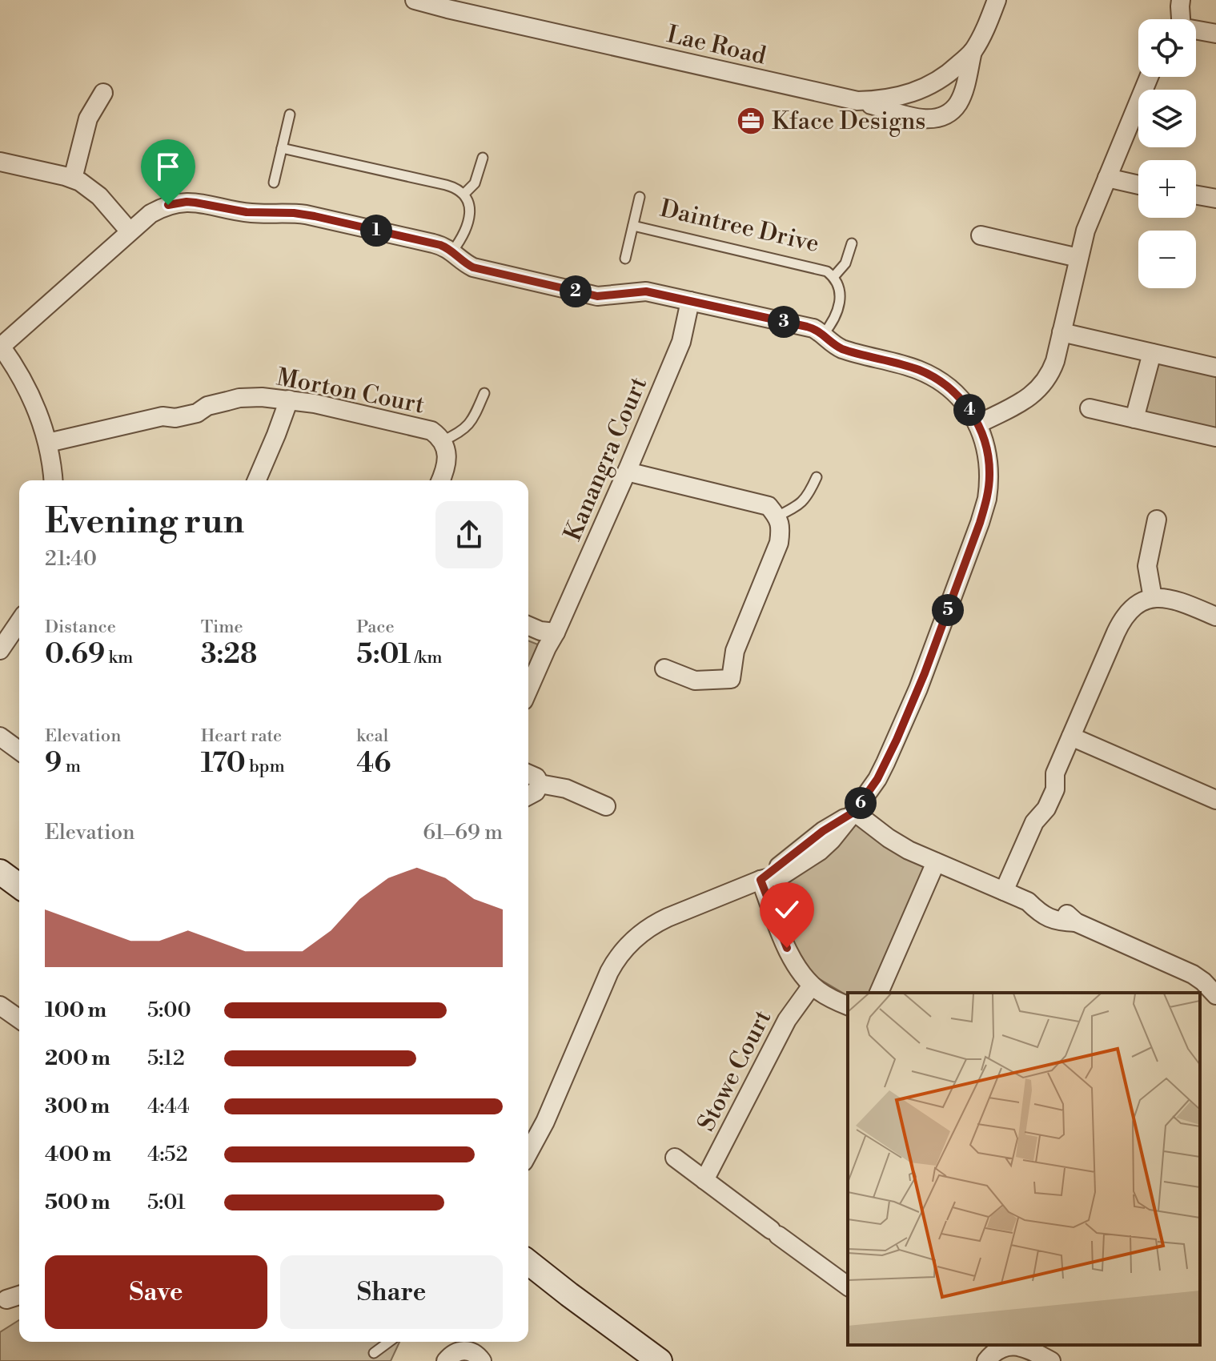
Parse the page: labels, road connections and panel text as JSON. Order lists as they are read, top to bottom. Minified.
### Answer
{"streets":{"street":["Lae Road","Morton Court","Kanangra Court","Stowe Court"],"lane":["Daintree Drive"]},"places":{"office":["Kface Designs"]},"page":{"map_buttons":["+","−"],"pins":["1","2","3","4","5","6"],"heading":["Evening run","21:40"],"stats":[["Distance","0.69 km"],["Time","3:28"],["Pace","5:01 /km"],["Elevation","9 m"],["Heart rate","170 bpm"],["kcal","46"]],"chart":["Elevation","61–69 m"],"list":[{"name":"100 m","note":"5:00"},{"name":"200 m","note":"5:12"},{"name":"300 m","note":"4:44"},{"name":"400 m","note":"4:52"},{"name":"500 m","note":"5:01"}],"buttons":["Save","Share"]}}
